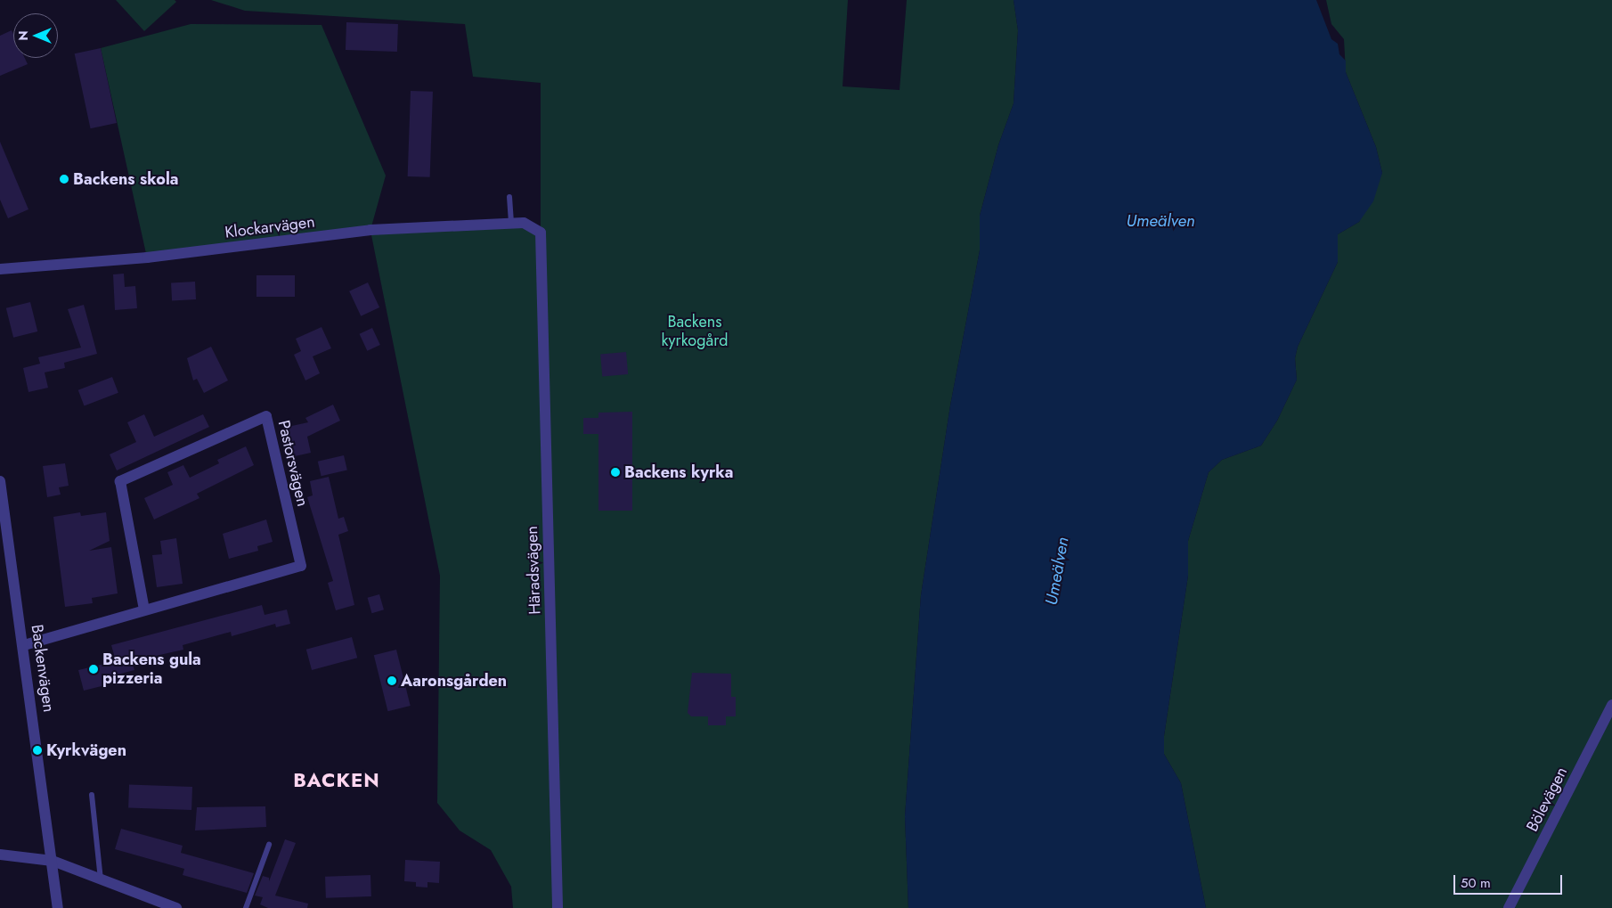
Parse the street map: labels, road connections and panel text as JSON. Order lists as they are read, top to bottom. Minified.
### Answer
{"streets":{"street":["Klockarvägen","Pastorsvägen","Häradsvägen","Backenvägen","Bölevägen"]},"crossings":[["Klockarvägen","Häradsvägen"],["Pastorsvägen","Backenvägen"]],"districts":["BACKEN"],"water":["Umeälven"],"parks":["Backens kyrkogård"],"places":["Backens skola","Backens kyrka","Backens gula pizzeria","Aaronsgården","Kyrkvägen"],"scale_bar":"50 m","north":"left"}
